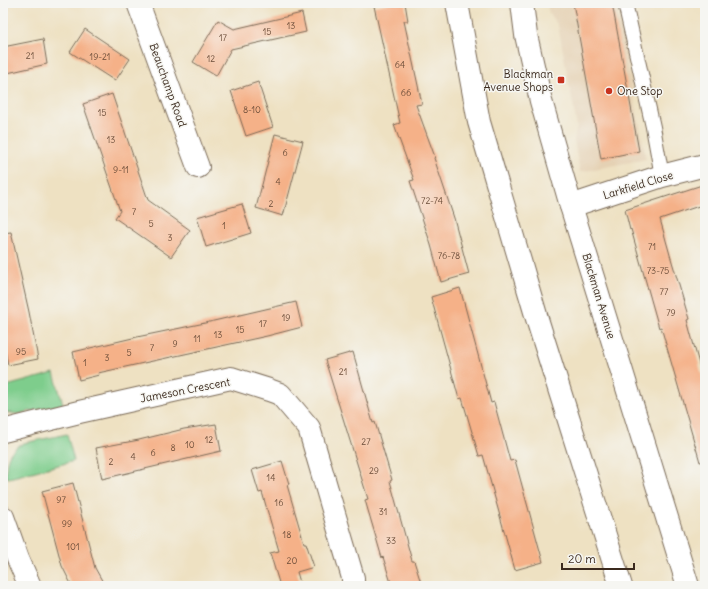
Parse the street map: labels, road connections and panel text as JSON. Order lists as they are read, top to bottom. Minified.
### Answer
{"streets":{"street":["Beauchamp Road","Larkfield Close","Blackman Avenue","Jameson Crescent"]},"crossings":[["Larkfield Close","Blackman Avenue"]],"places":{"transit":["Blackman Avenue Shops"],"other":["One Stop"]},"house_numbers":["13","15","17","21","19-21","12","64","66","8-10","15","13","6","9-11","4","72-74","2","7","5","1","3","71","76-78","73-75","77","79","19","17","15","13","11","9","7","95","5","3","1","21","12","27","10","8","6","4","2","29","14","97","16","31","99","18","33","101","20"],"scale_bar":"20 m"}
